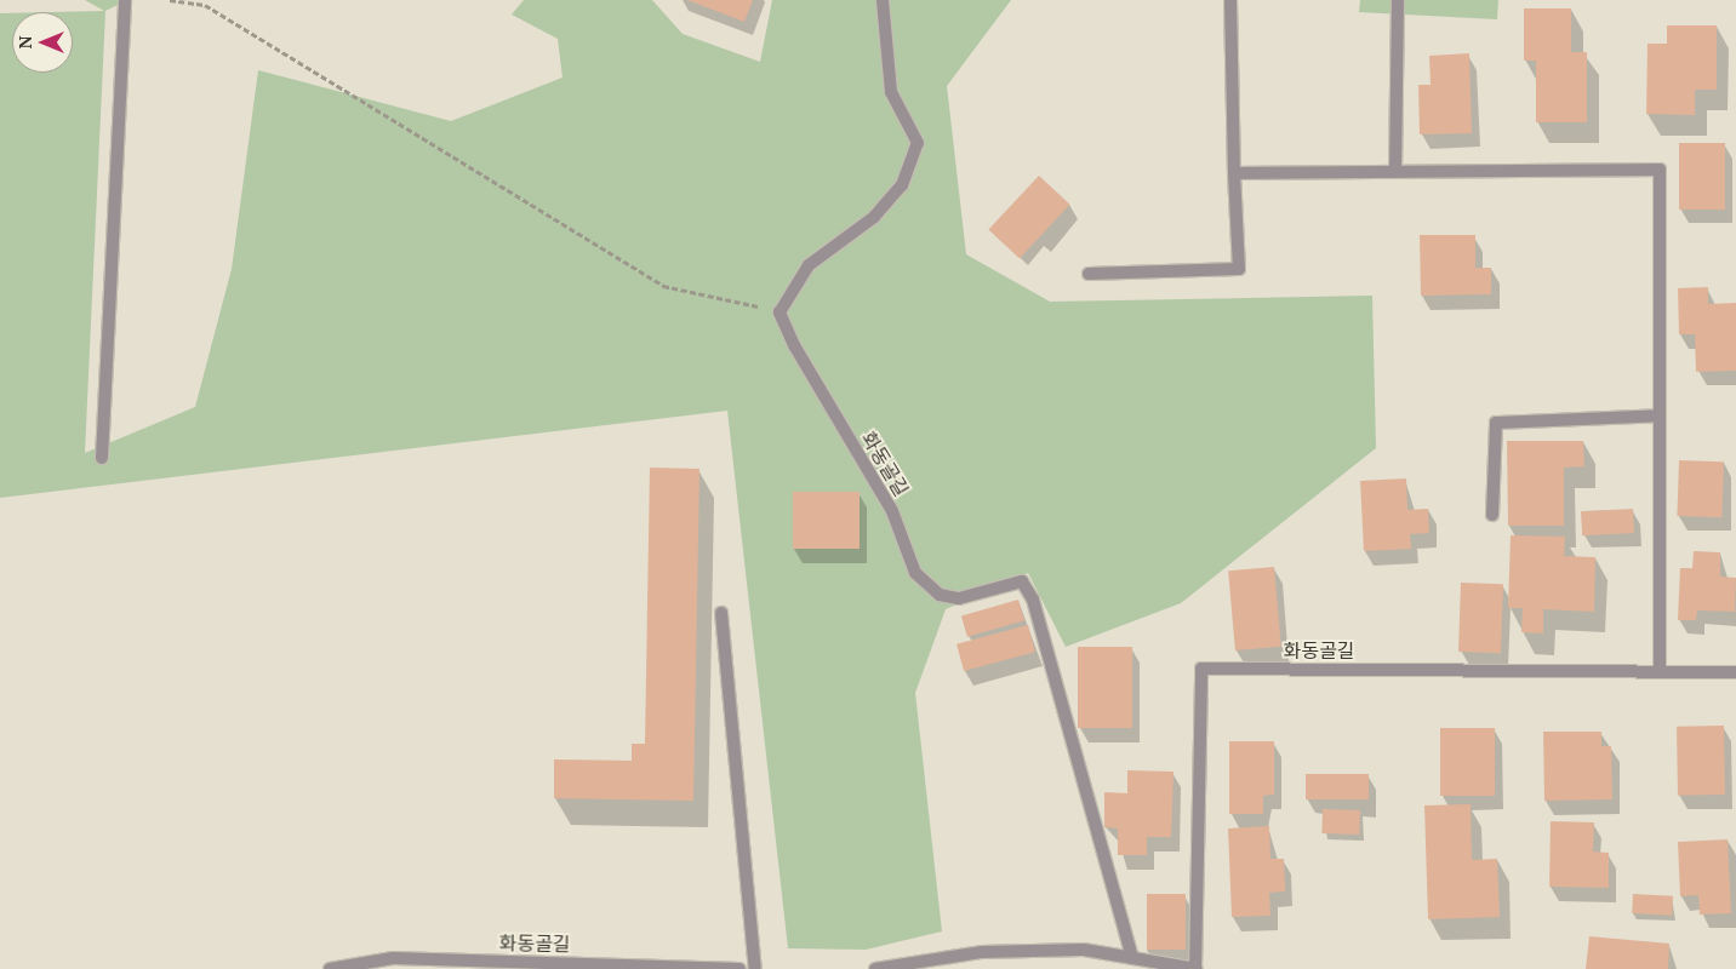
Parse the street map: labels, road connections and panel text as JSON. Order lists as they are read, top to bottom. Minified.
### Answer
{"streets":{"street":["화동골길"]},"north":"left"}
